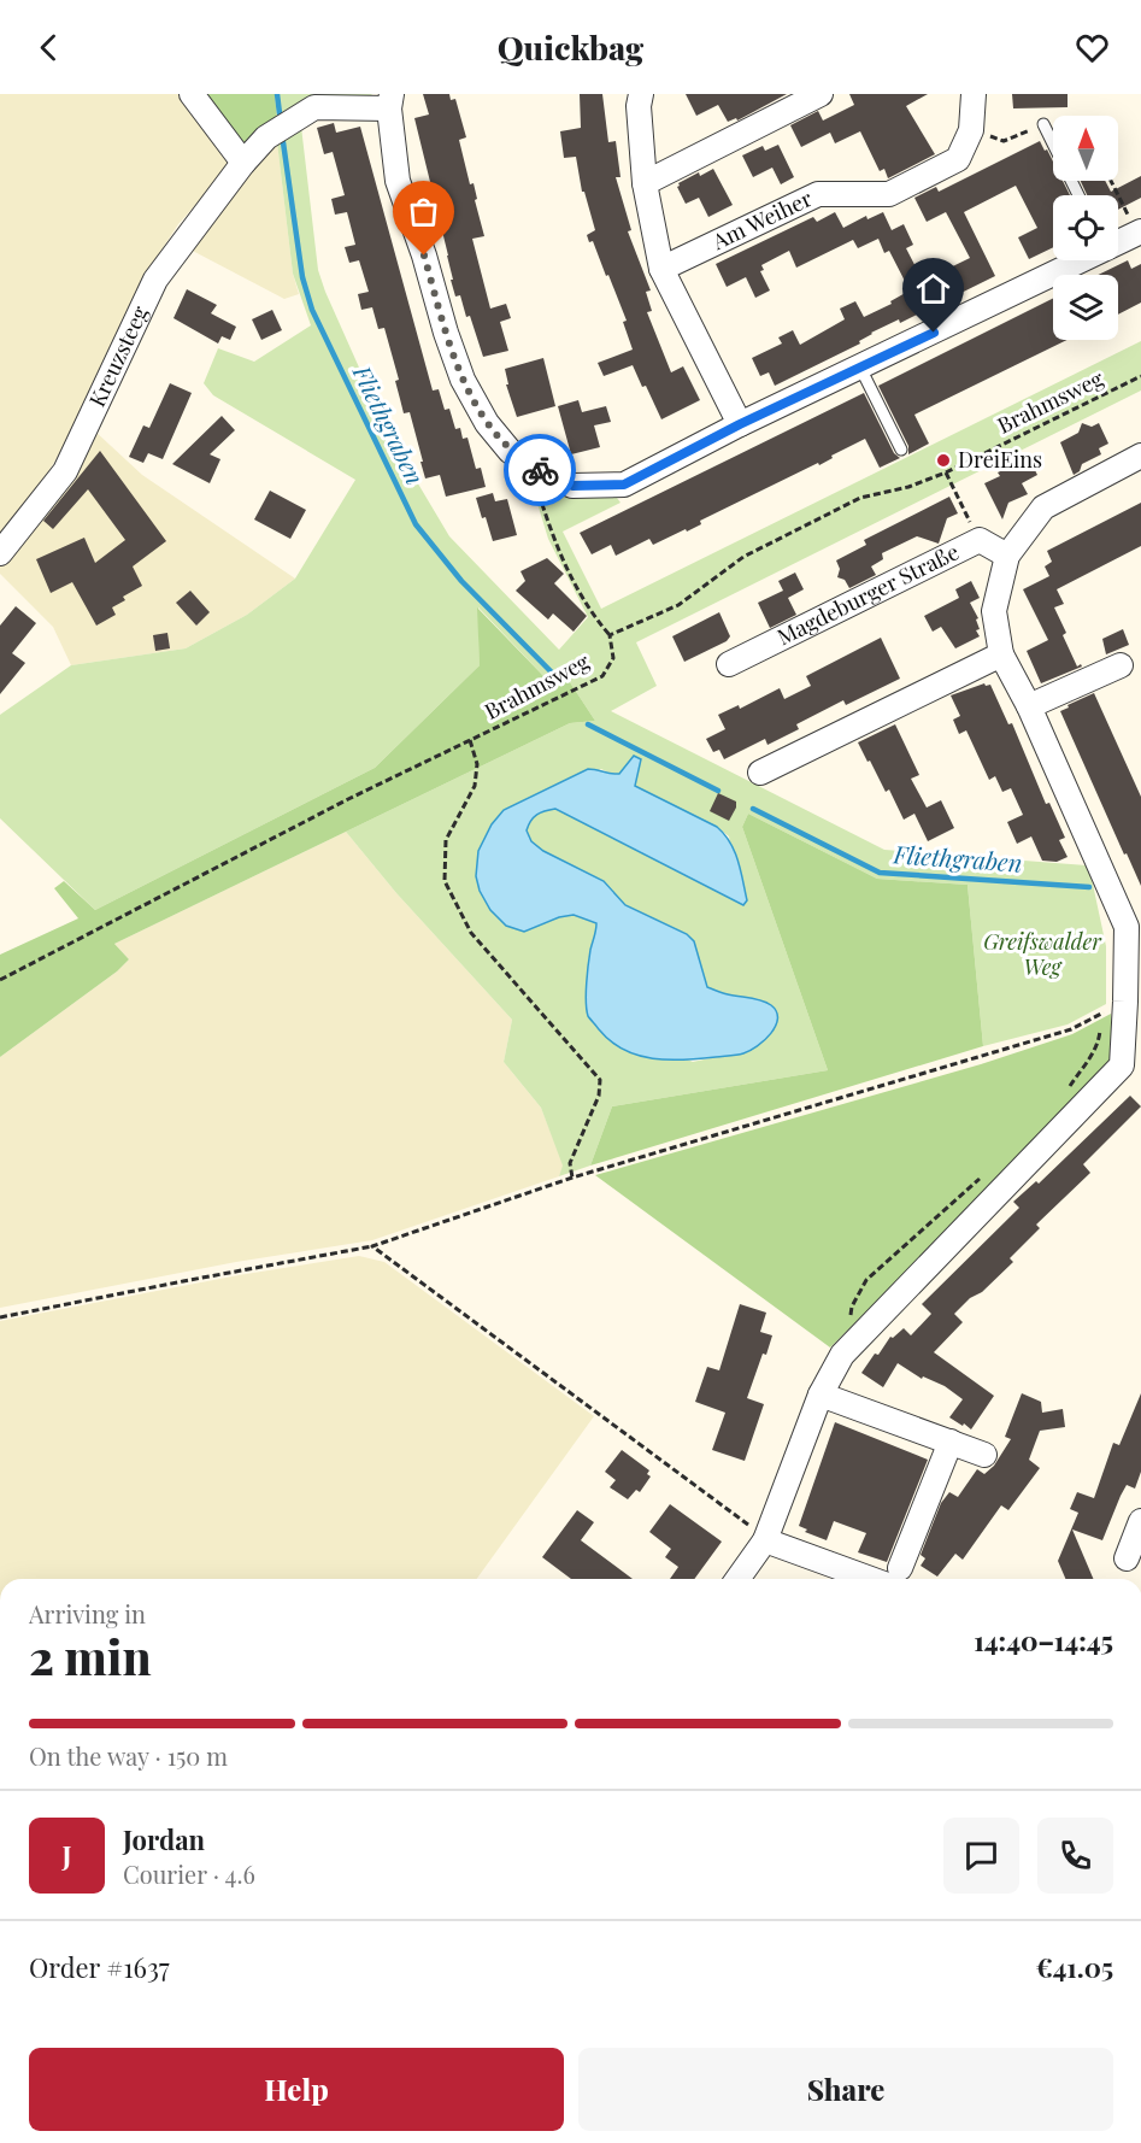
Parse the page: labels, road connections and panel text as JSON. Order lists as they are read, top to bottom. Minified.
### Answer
{"streets":{"street":["Am Weiher","Kreuzsteeg","Magdeburger Straße"],"path":["Brahmsweg"]},"water":["Fliethgraben"],"parks":["Greifswalder Weg"],"places":["DreiEins"],"north":"top","page":{"header":"Quickbag","heading":["2 min","Arriving in","14:40–14:45"],"panel":["Jordan","Courier · 4.6","Order #1637","€41.05"],"bar":"On the way · 150 m","round":"J","buttons":["Help","Share"]}}
